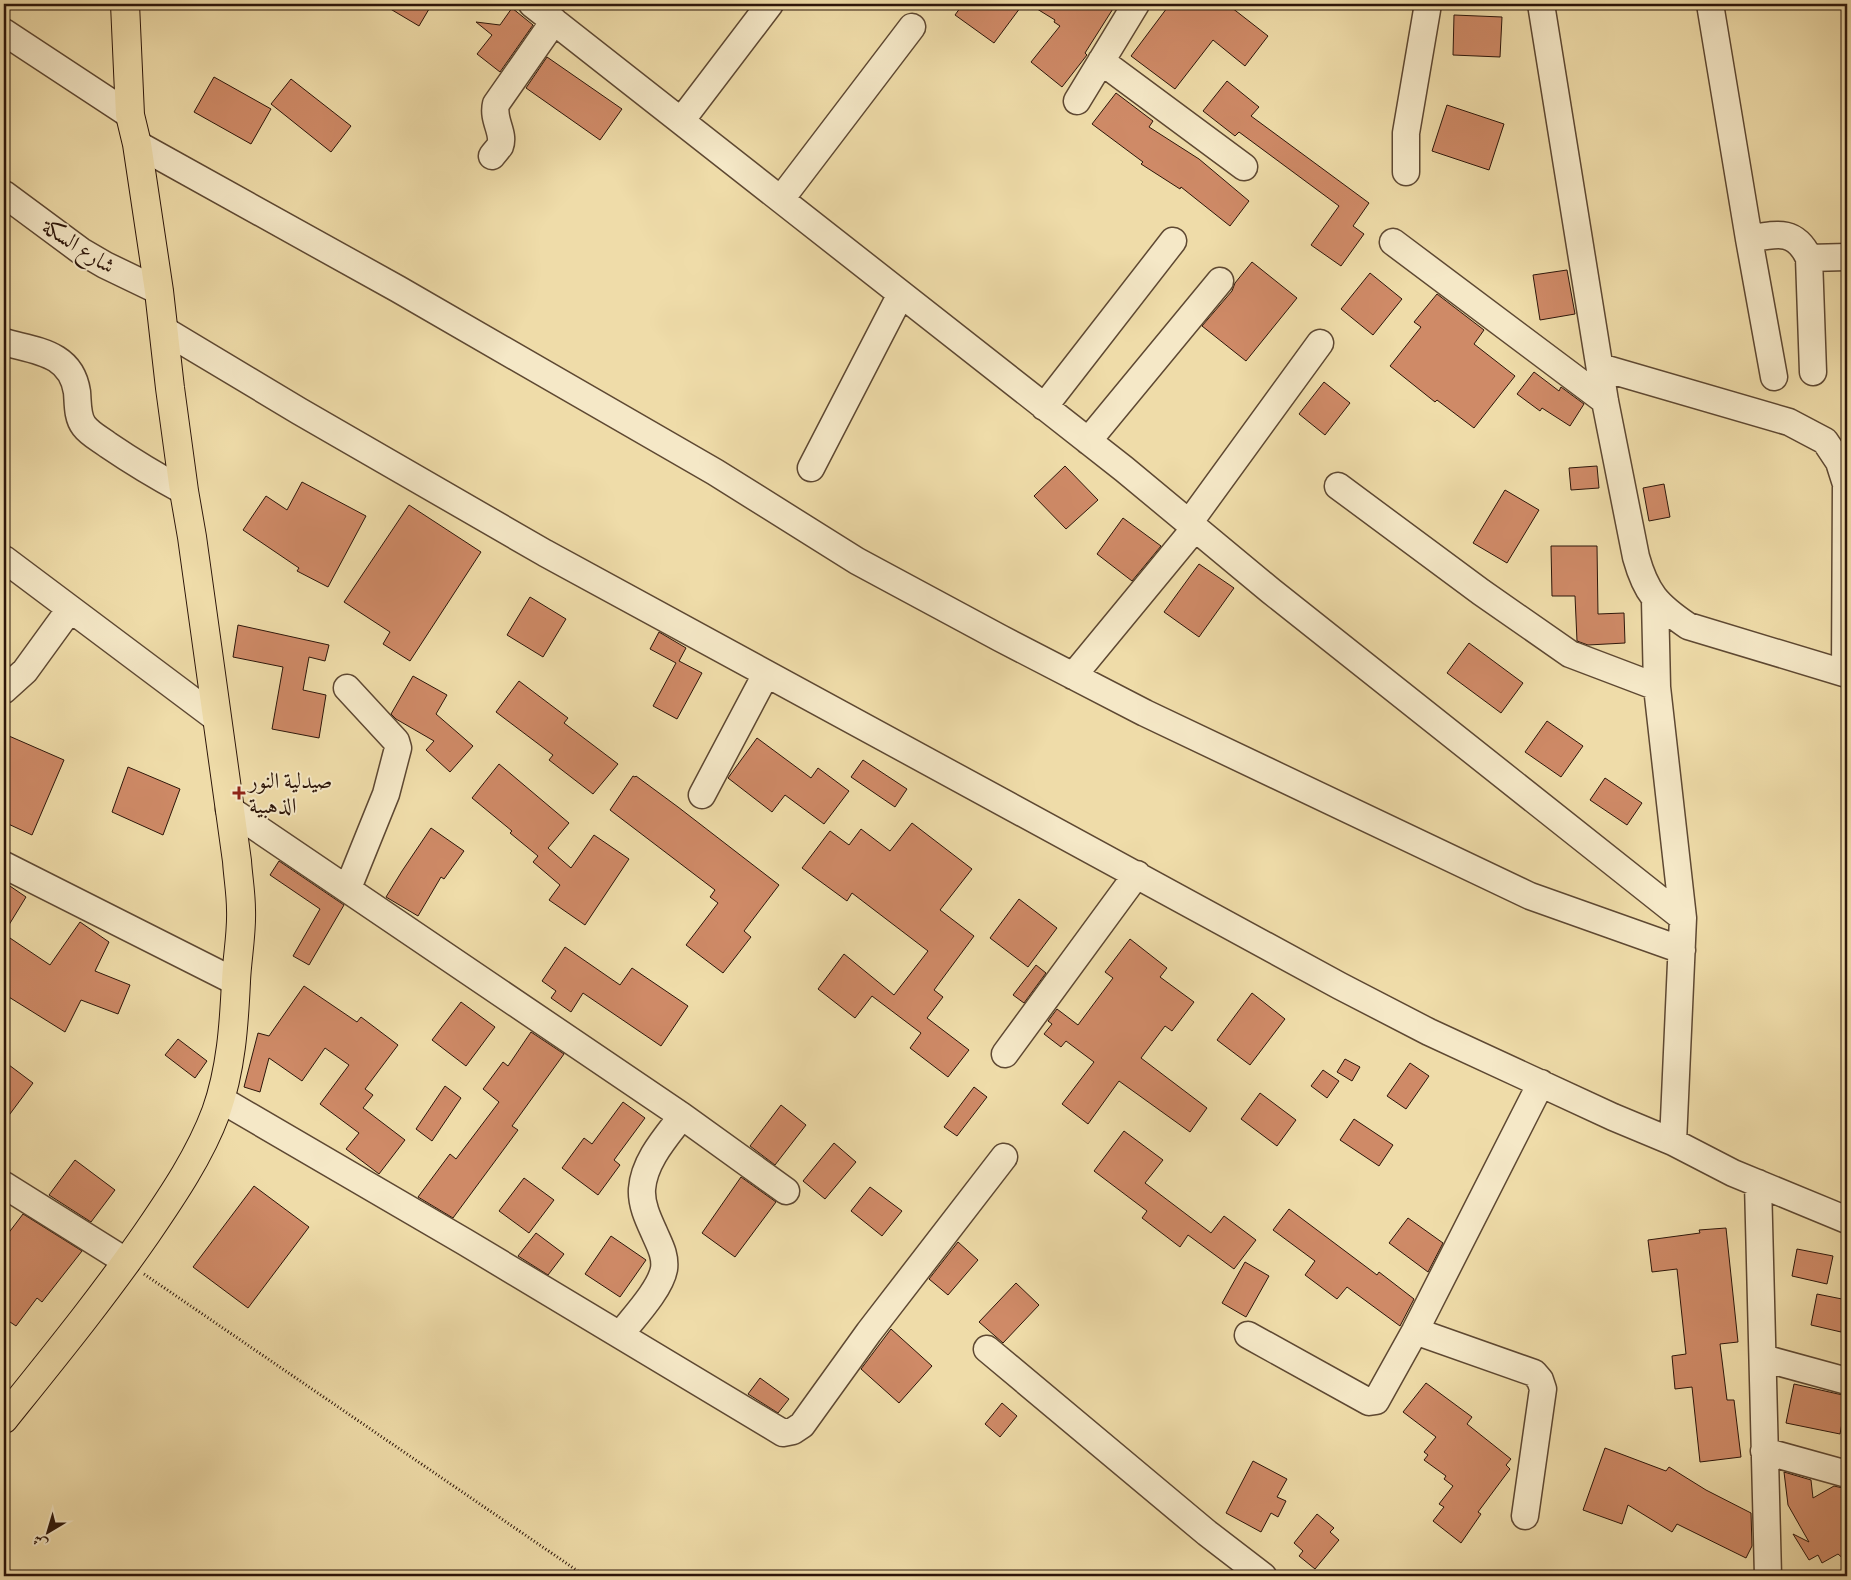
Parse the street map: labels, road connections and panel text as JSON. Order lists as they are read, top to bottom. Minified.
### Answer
{"streets":{"street":["شارع السكة"]},"places":{"health":["صيدلية النور الذهبية"]},"north":"bottom left"}
